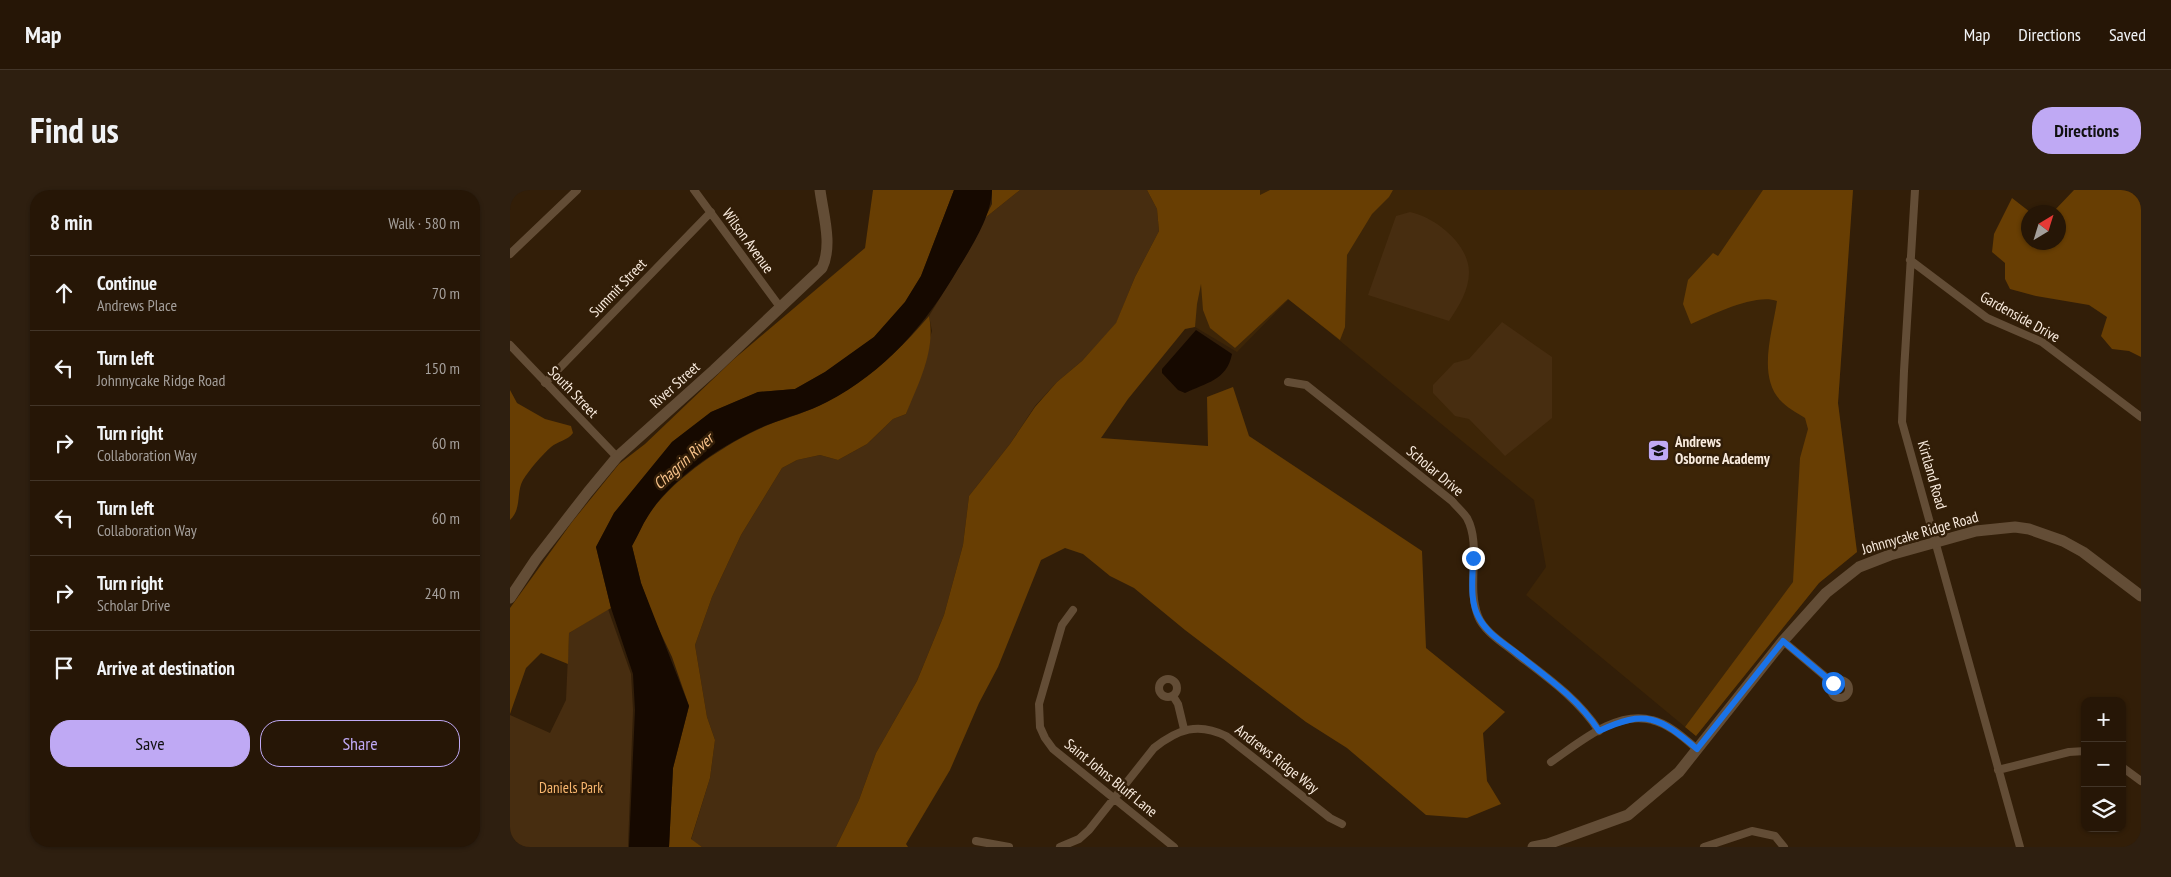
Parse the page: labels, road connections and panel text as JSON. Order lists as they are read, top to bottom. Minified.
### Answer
{"streets":{"main road":["River Street","Johnnycake Ridge Road"],"street":["Wilson Avenue","Summit Street","Gardenside Drive","South Street","Scholar Drive","Kirtland Road","Andrews Ridge Way","Saint Johns Bluff Lane"]},"crossings":[["Wilson Avenue","Summit Street"],["Wilson Avenue","River Street"],["Summit Street","South Street"],["Gardenside Drive","Kirtland Road"],["River Street","South Street"],["Kirtland Road","Johnnycake Ridge Road"]],"water":["Chagrin River"],"parks":["Daniels Park"],"places":{"school or university":["Andrews Osborne Academy"]},"north":"top right","page":{"header":"Map","nav":["Map","Directions","Saved"],"title":"Find us","buttons":["Directions",["Save","Share"]],"heading":["8 min","Walk · 580 m"],"list":[["Continue","Andrews Place","70 m"],["Turn left","Johnnycake Ridge Road","150 m"],["Turn right","Collaboration Way","60 m"],["Turn left","Collaboration Way","60 m"],["Turn right","Scholar Drive","240 m"],"Arrive at destination"],"map_buttons":["+","−"]}}
